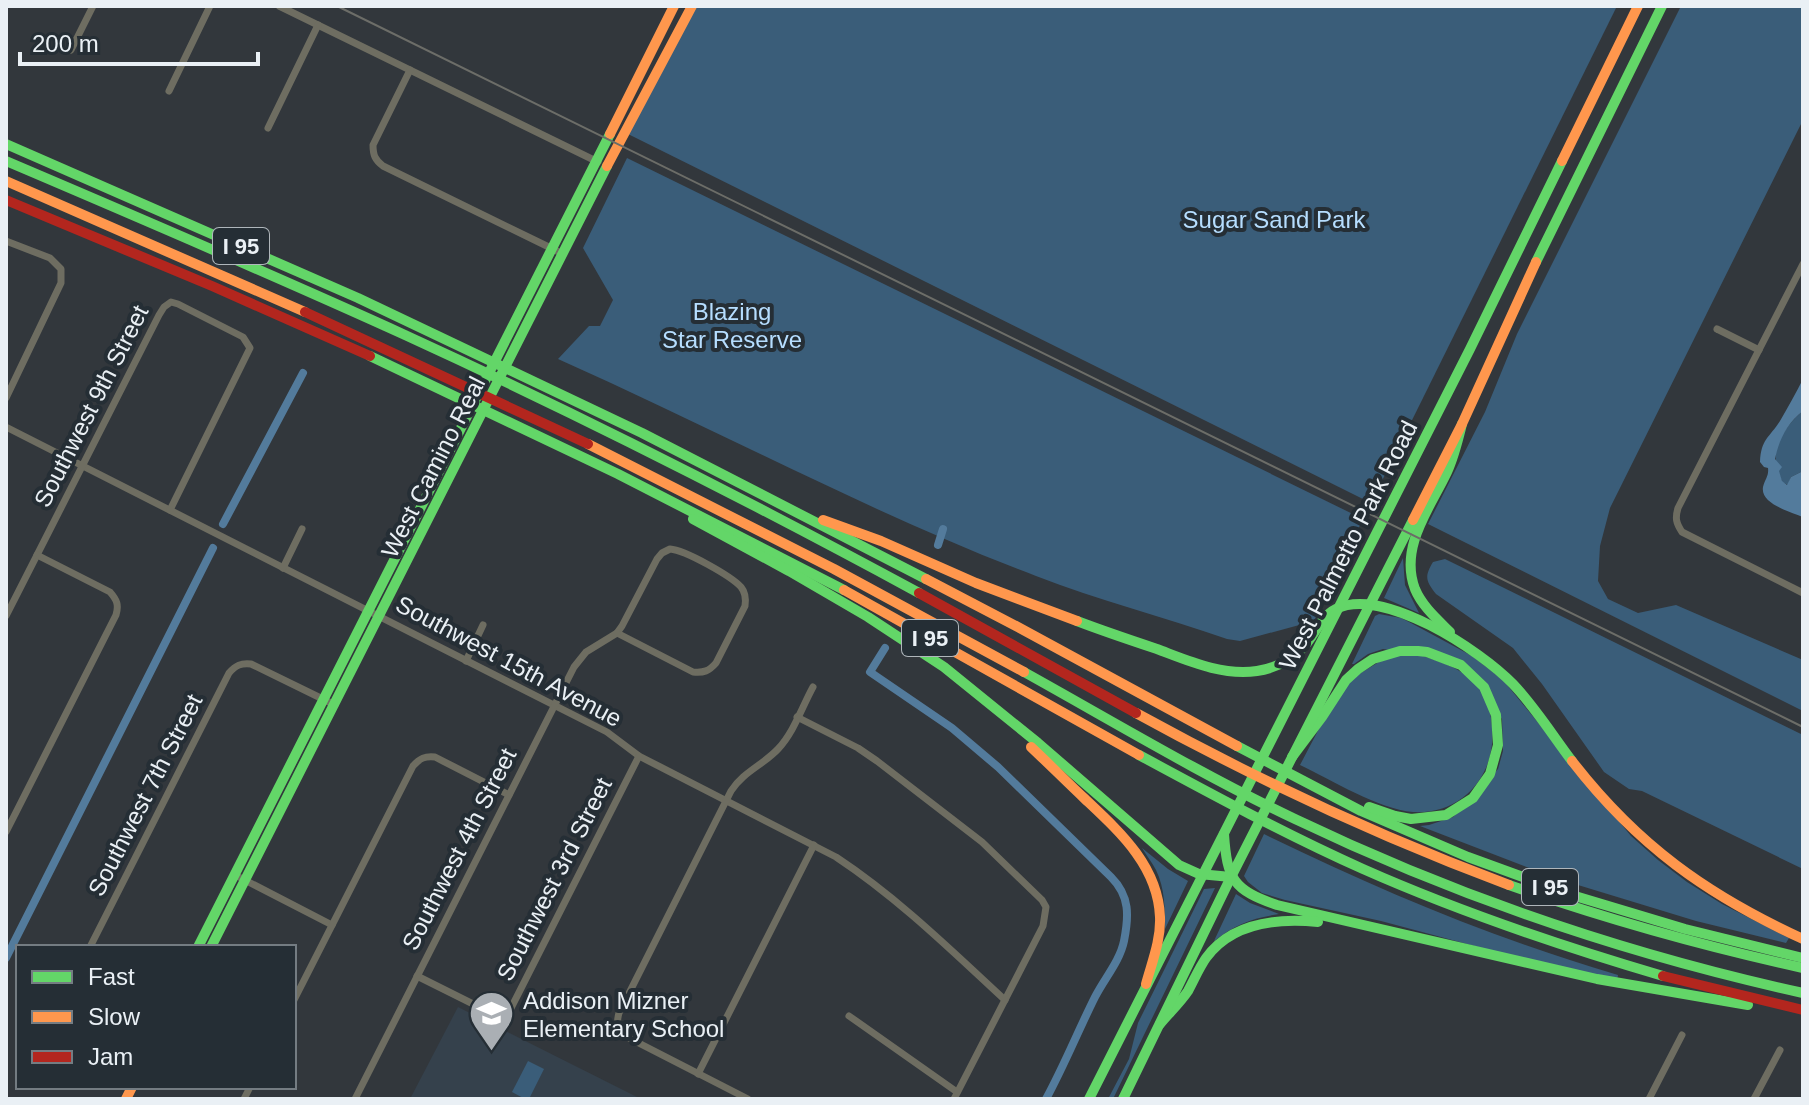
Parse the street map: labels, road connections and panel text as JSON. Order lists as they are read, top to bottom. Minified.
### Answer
{"streets":{"main road":["I 95","West Camino Real","West Palmetto Park Road"],"street":["Southwest 9th Street","Southwest 15th Avenue","Southwest 7th Street","Southwest 4th Street","Southwest 3rd Street"]},"crossings":[["Southwest 9th Street","Southwest 15th Avenue"],["West Camino Real","Southwest 15th Avenue"],["West Camino Real","Southwest 7th Street"],["Southwest 15th Avenue","Southwest 4th Street"],["Southwest 15th Avenue","Southwest 3rd Street"],["Southwest 4th Street","Southwest 3rd Street"]],"parks":["Sugar Sand Park","Blazing Star Reserve"],"places":{"school or university":["Addison Mizner Elementary School"]},"legend":["Fast","Slow","Jam"],"scale_bar":"200 m"}
